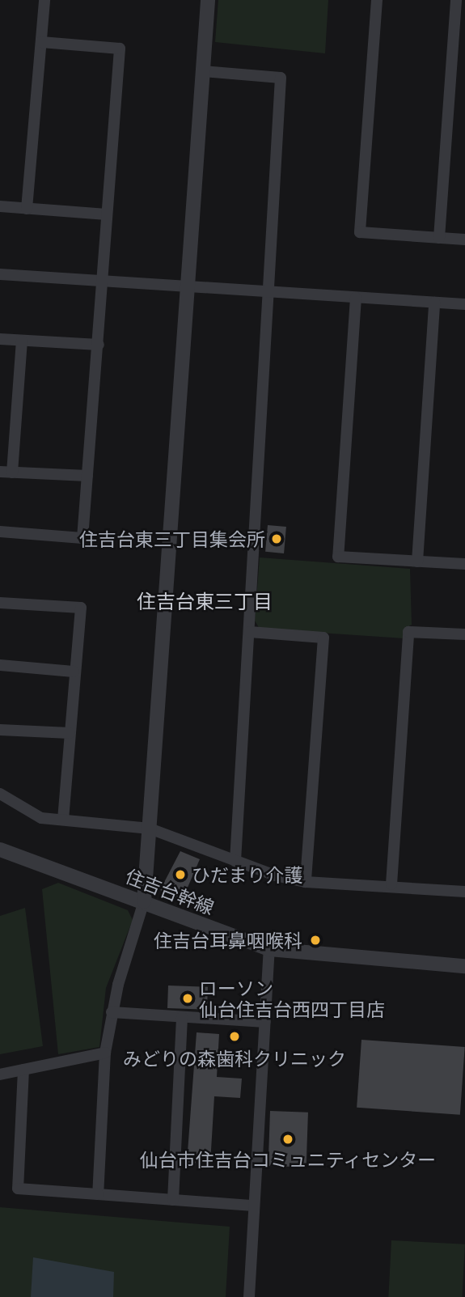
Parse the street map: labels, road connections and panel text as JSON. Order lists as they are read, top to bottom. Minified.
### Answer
{"streets":{"street":["住吉台幹線"]},"districts":["住吉台東三丁目"],"places":["住吉台東三丁目集会所","ひだまり介護","住吉台耳鼻咽喉科","ローソン 仙台住吉台西四丁目店","みどりの森歯科クリニック","仙台市住吉台コミュニティセンター"]}
